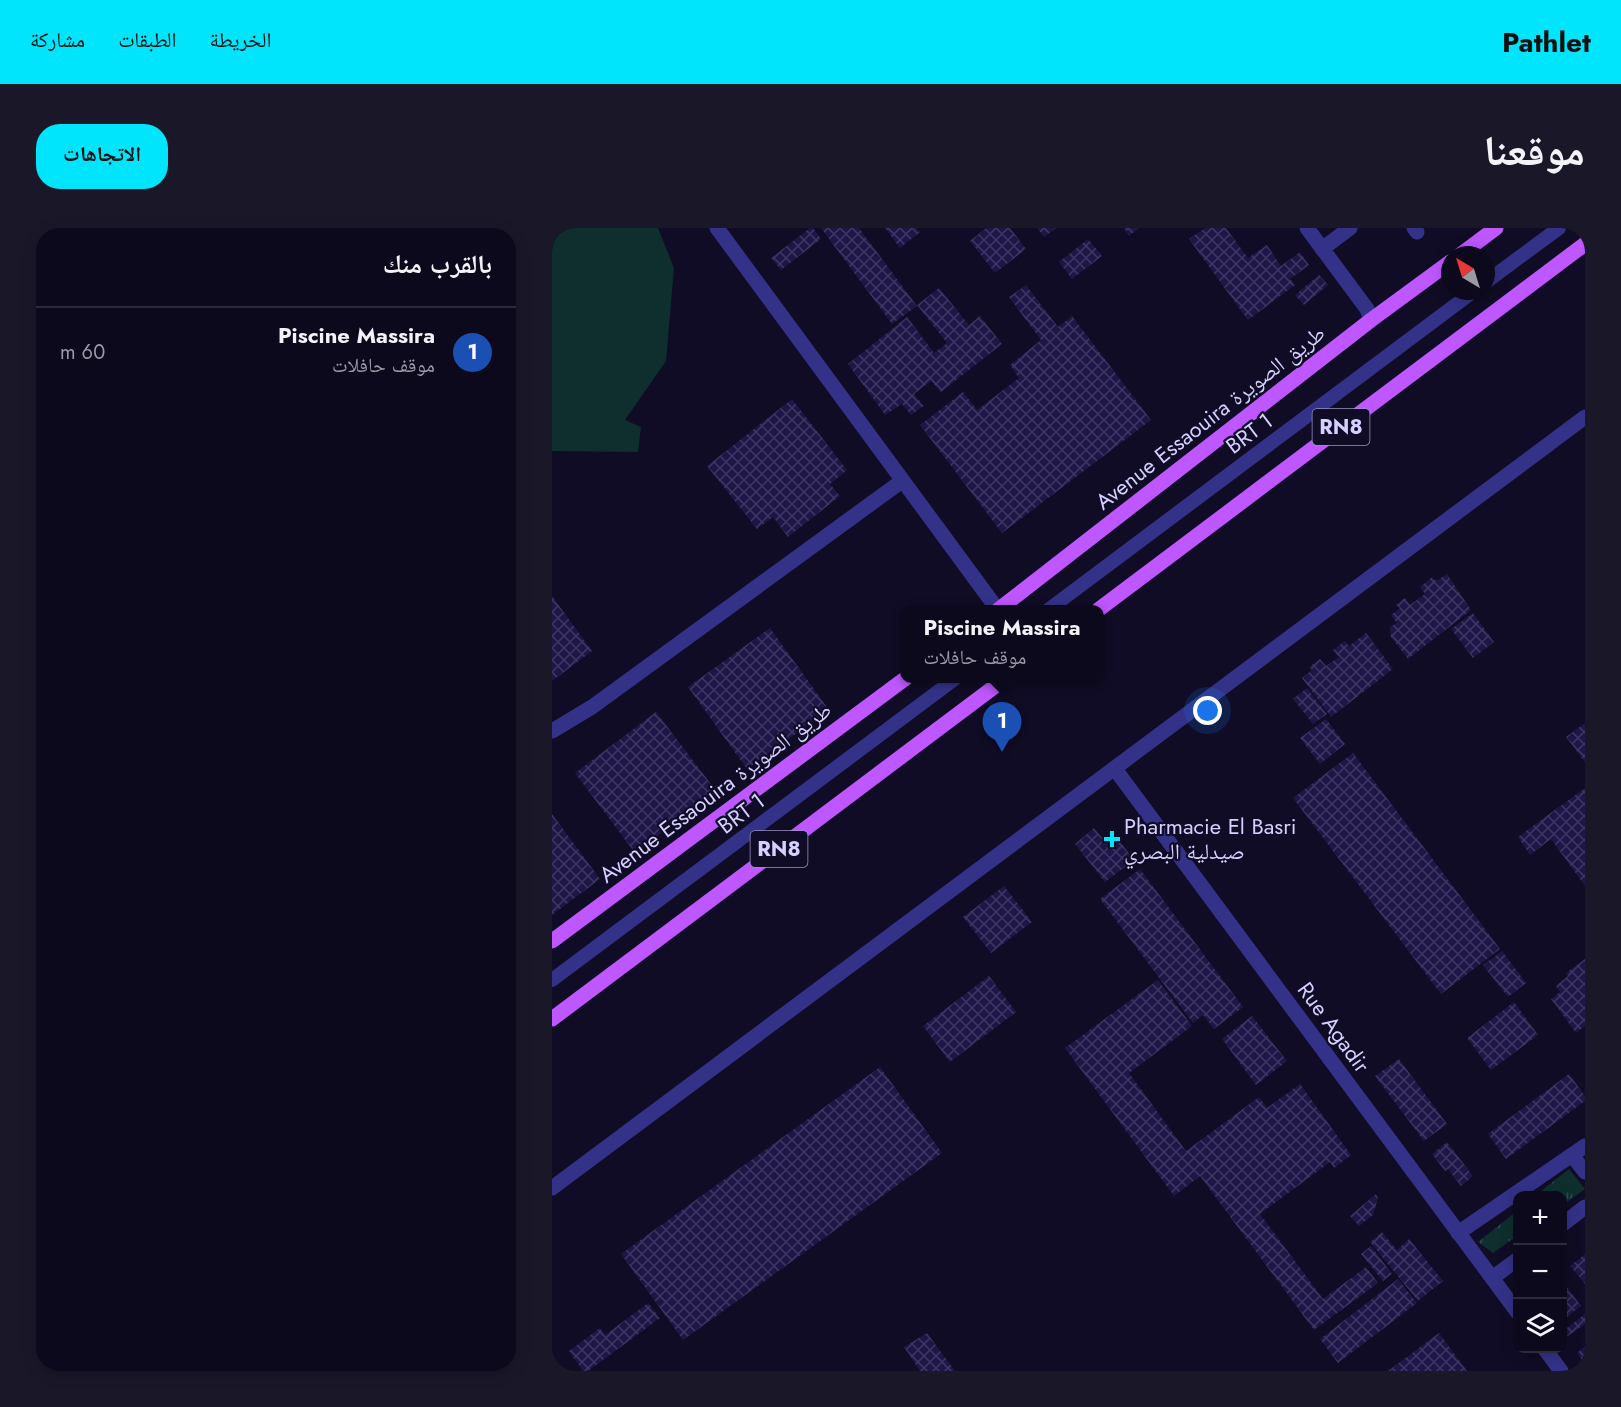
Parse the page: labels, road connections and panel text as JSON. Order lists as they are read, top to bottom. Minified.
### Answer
{"streets":{"main road":["Avenue Essaouira طريق الصويرة","RN8"],"street":["Rue Agadir"],"lane":["BRT 1"]},"places":{"health":["Pharmacie El Basri صيدلية البصري"]},"north":"top left","page":{"header":"Pathlet","nav":["الخريطة","الطبقات","مشاركة"],"title":"موقعنا","buttons":"الاتجاهات","heading":"بالقرب منك","list":[{"mark":"1","name":"Piscine Massira","note":"موقف حافلات","value":"60 m"}],"popup":["Piscine Massira","موقف حافلات"],"pins":"1","map_buttons":["+","−"]}}
